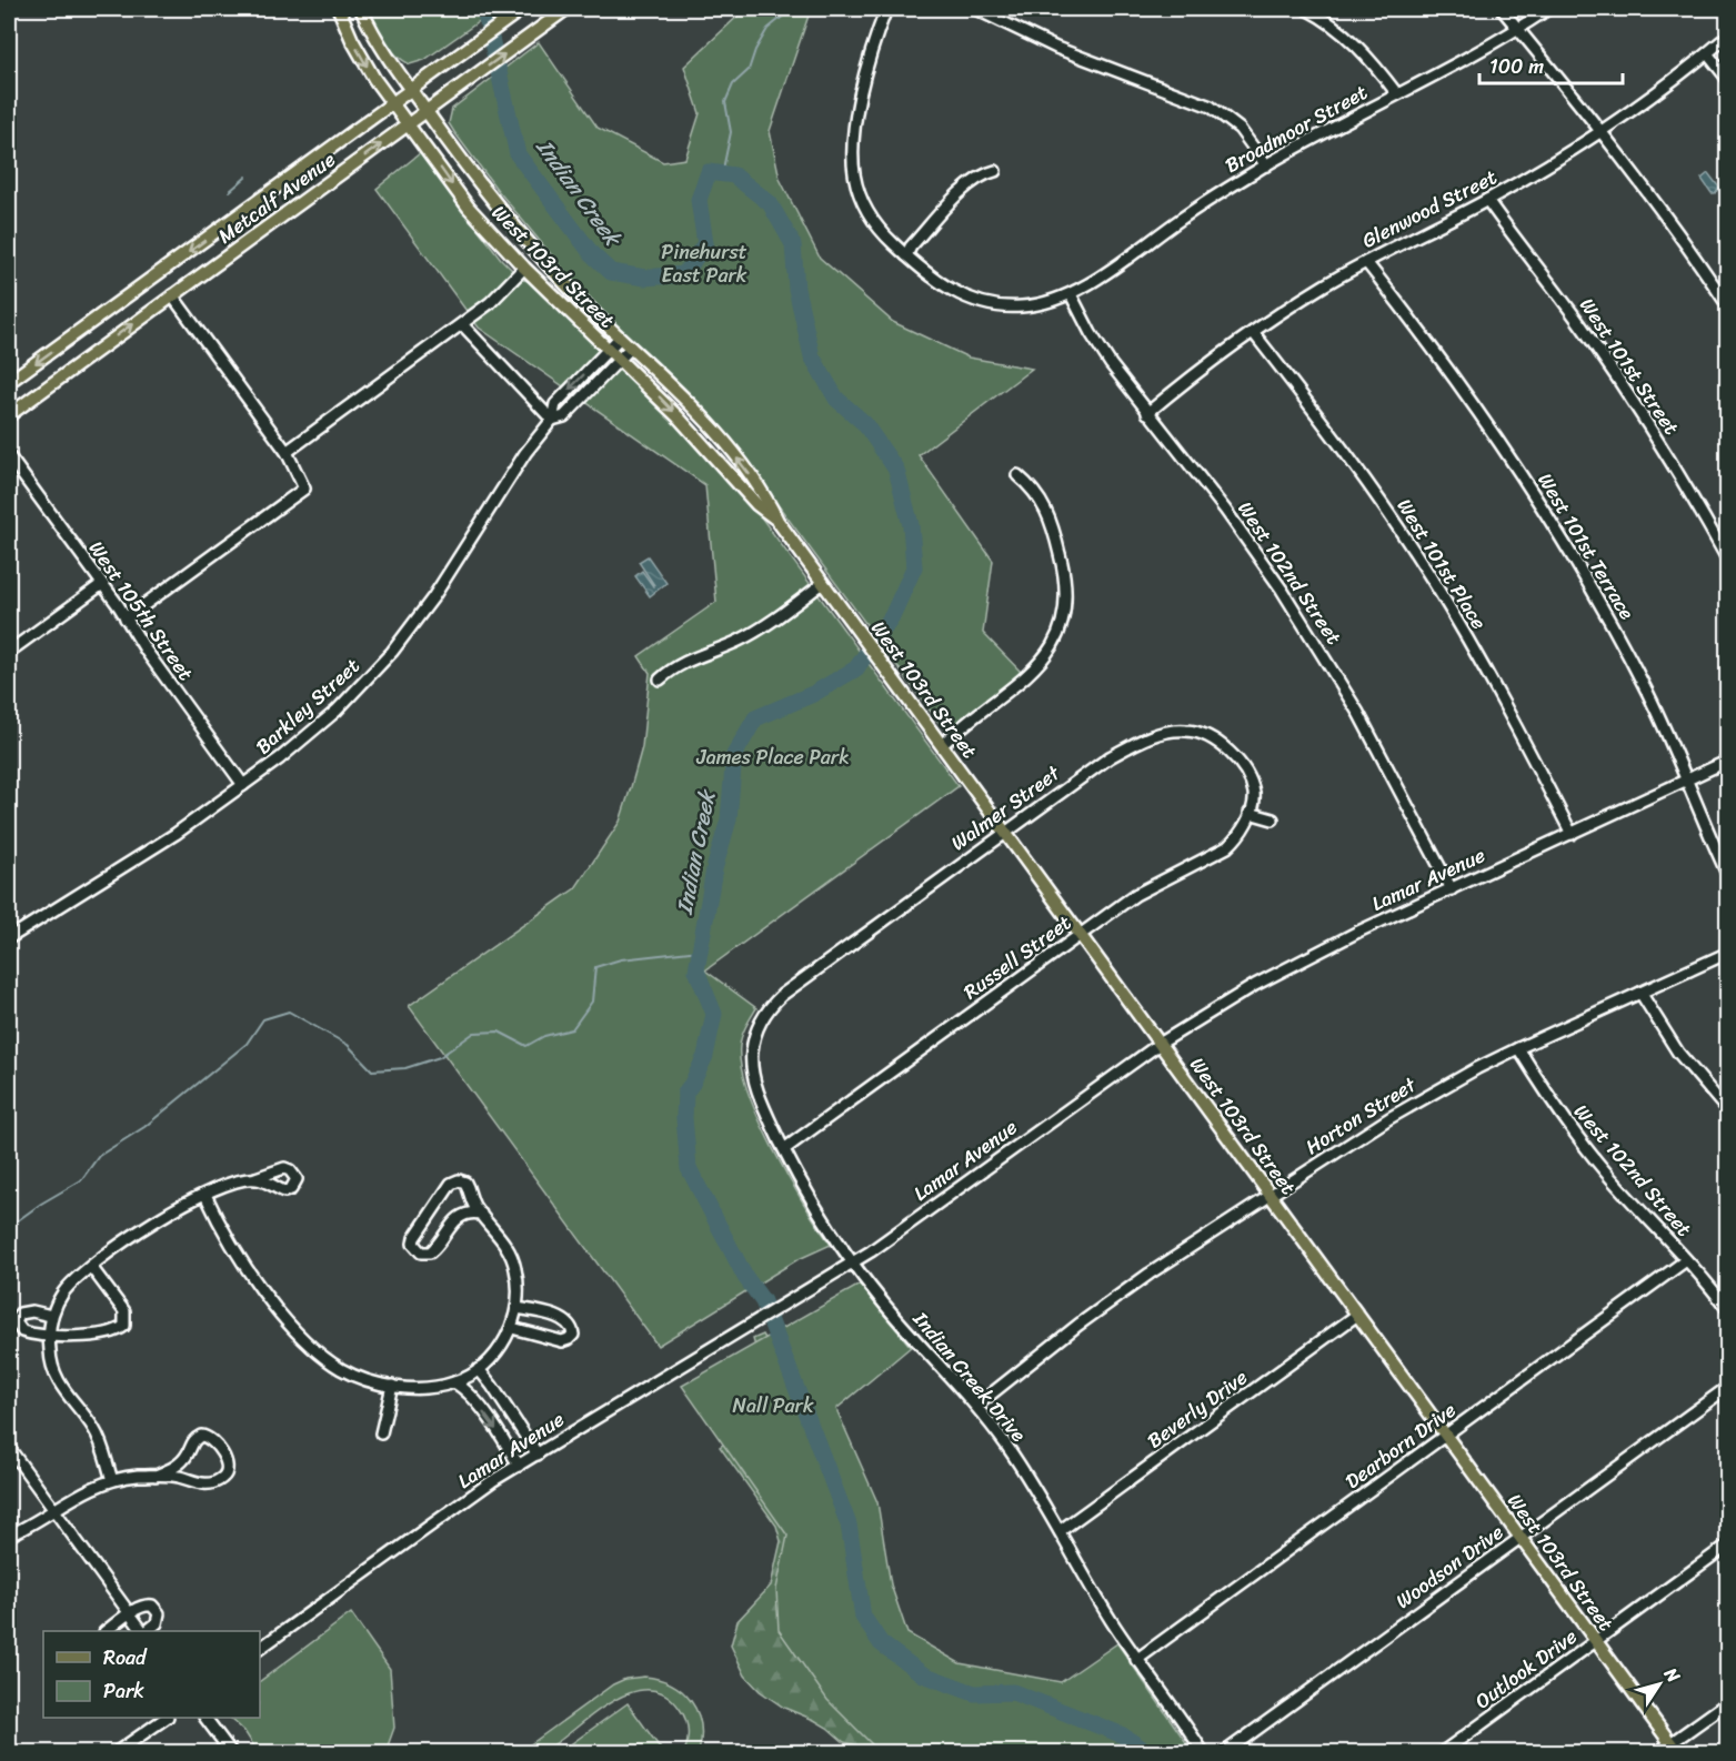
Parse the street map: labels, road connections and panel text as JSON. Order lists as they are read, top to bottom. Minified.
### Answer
{"streets":{"main road":["Metcalf Avenue","West 103rd Street"],"street":["Broadmoor Street","Glenwood Street","West 101st Street","West 101st Terrace","West 101st Place","West 102nd Street","West 105th Street","Barkley Street","Walmer Street","Lamar Avenue","Russell Street","Horton Street","Indian Creek Drive","Beverly Drive","Dearborn Drive","Woodson Drive","Outlook Drive"]},"crossings":[["Broadmoor Street","West 102nd Street"],["Metcalf Avenue","West 103rd Street"],["Glenwood Street","West 101st Street"],["Glenwood Street","West 101st Terrace"],["Glenwood Street","West 101st Place"],["Glenwood Street","West 102nd Street"],["West 103rd Street","Barkley Street"],["West 103rd Street","Walmer Street"],["West 103rd Street","Lamar Avenue"],["West 103rd Street","Russell Street"],["West 103rd Street","Horton Street"],["West 103rd Street","Beverly Drive"],["West 103rd Street","Dearborn Drive"],["West 103rd Street","Woodson Drive"],["West 103rd Street","Outlook Drive"],["West 101st Terrace","Lamar Avenue"],["West 101st Place","Lamar Avenue"],["West 102nd Street","Lamar Avenue"],["West 102nd Street","Horton Street"],["West 102nd Street","Dearborn Drive"],["West 105th Street","Barkley Street"],["Walmer Street","Russell Street"],["Walmer Street","Indian Creek Drive"],["Lamar Avenue","Indian Creek Drive"],["Russell Street","Indian Creek Drive"],["Horton Street","Indian Creek Drive"],["Indian Creek Drive","Beverly Drive"],["Indian Creek Drive","Dearborn Drive"]],"water":["Indian Creek"],"parks":["Pinehurst East Park","James Place Park","Nall Park"],"legend":["Road","Park"],"scale_bar":"100 m","north":"top right"}
